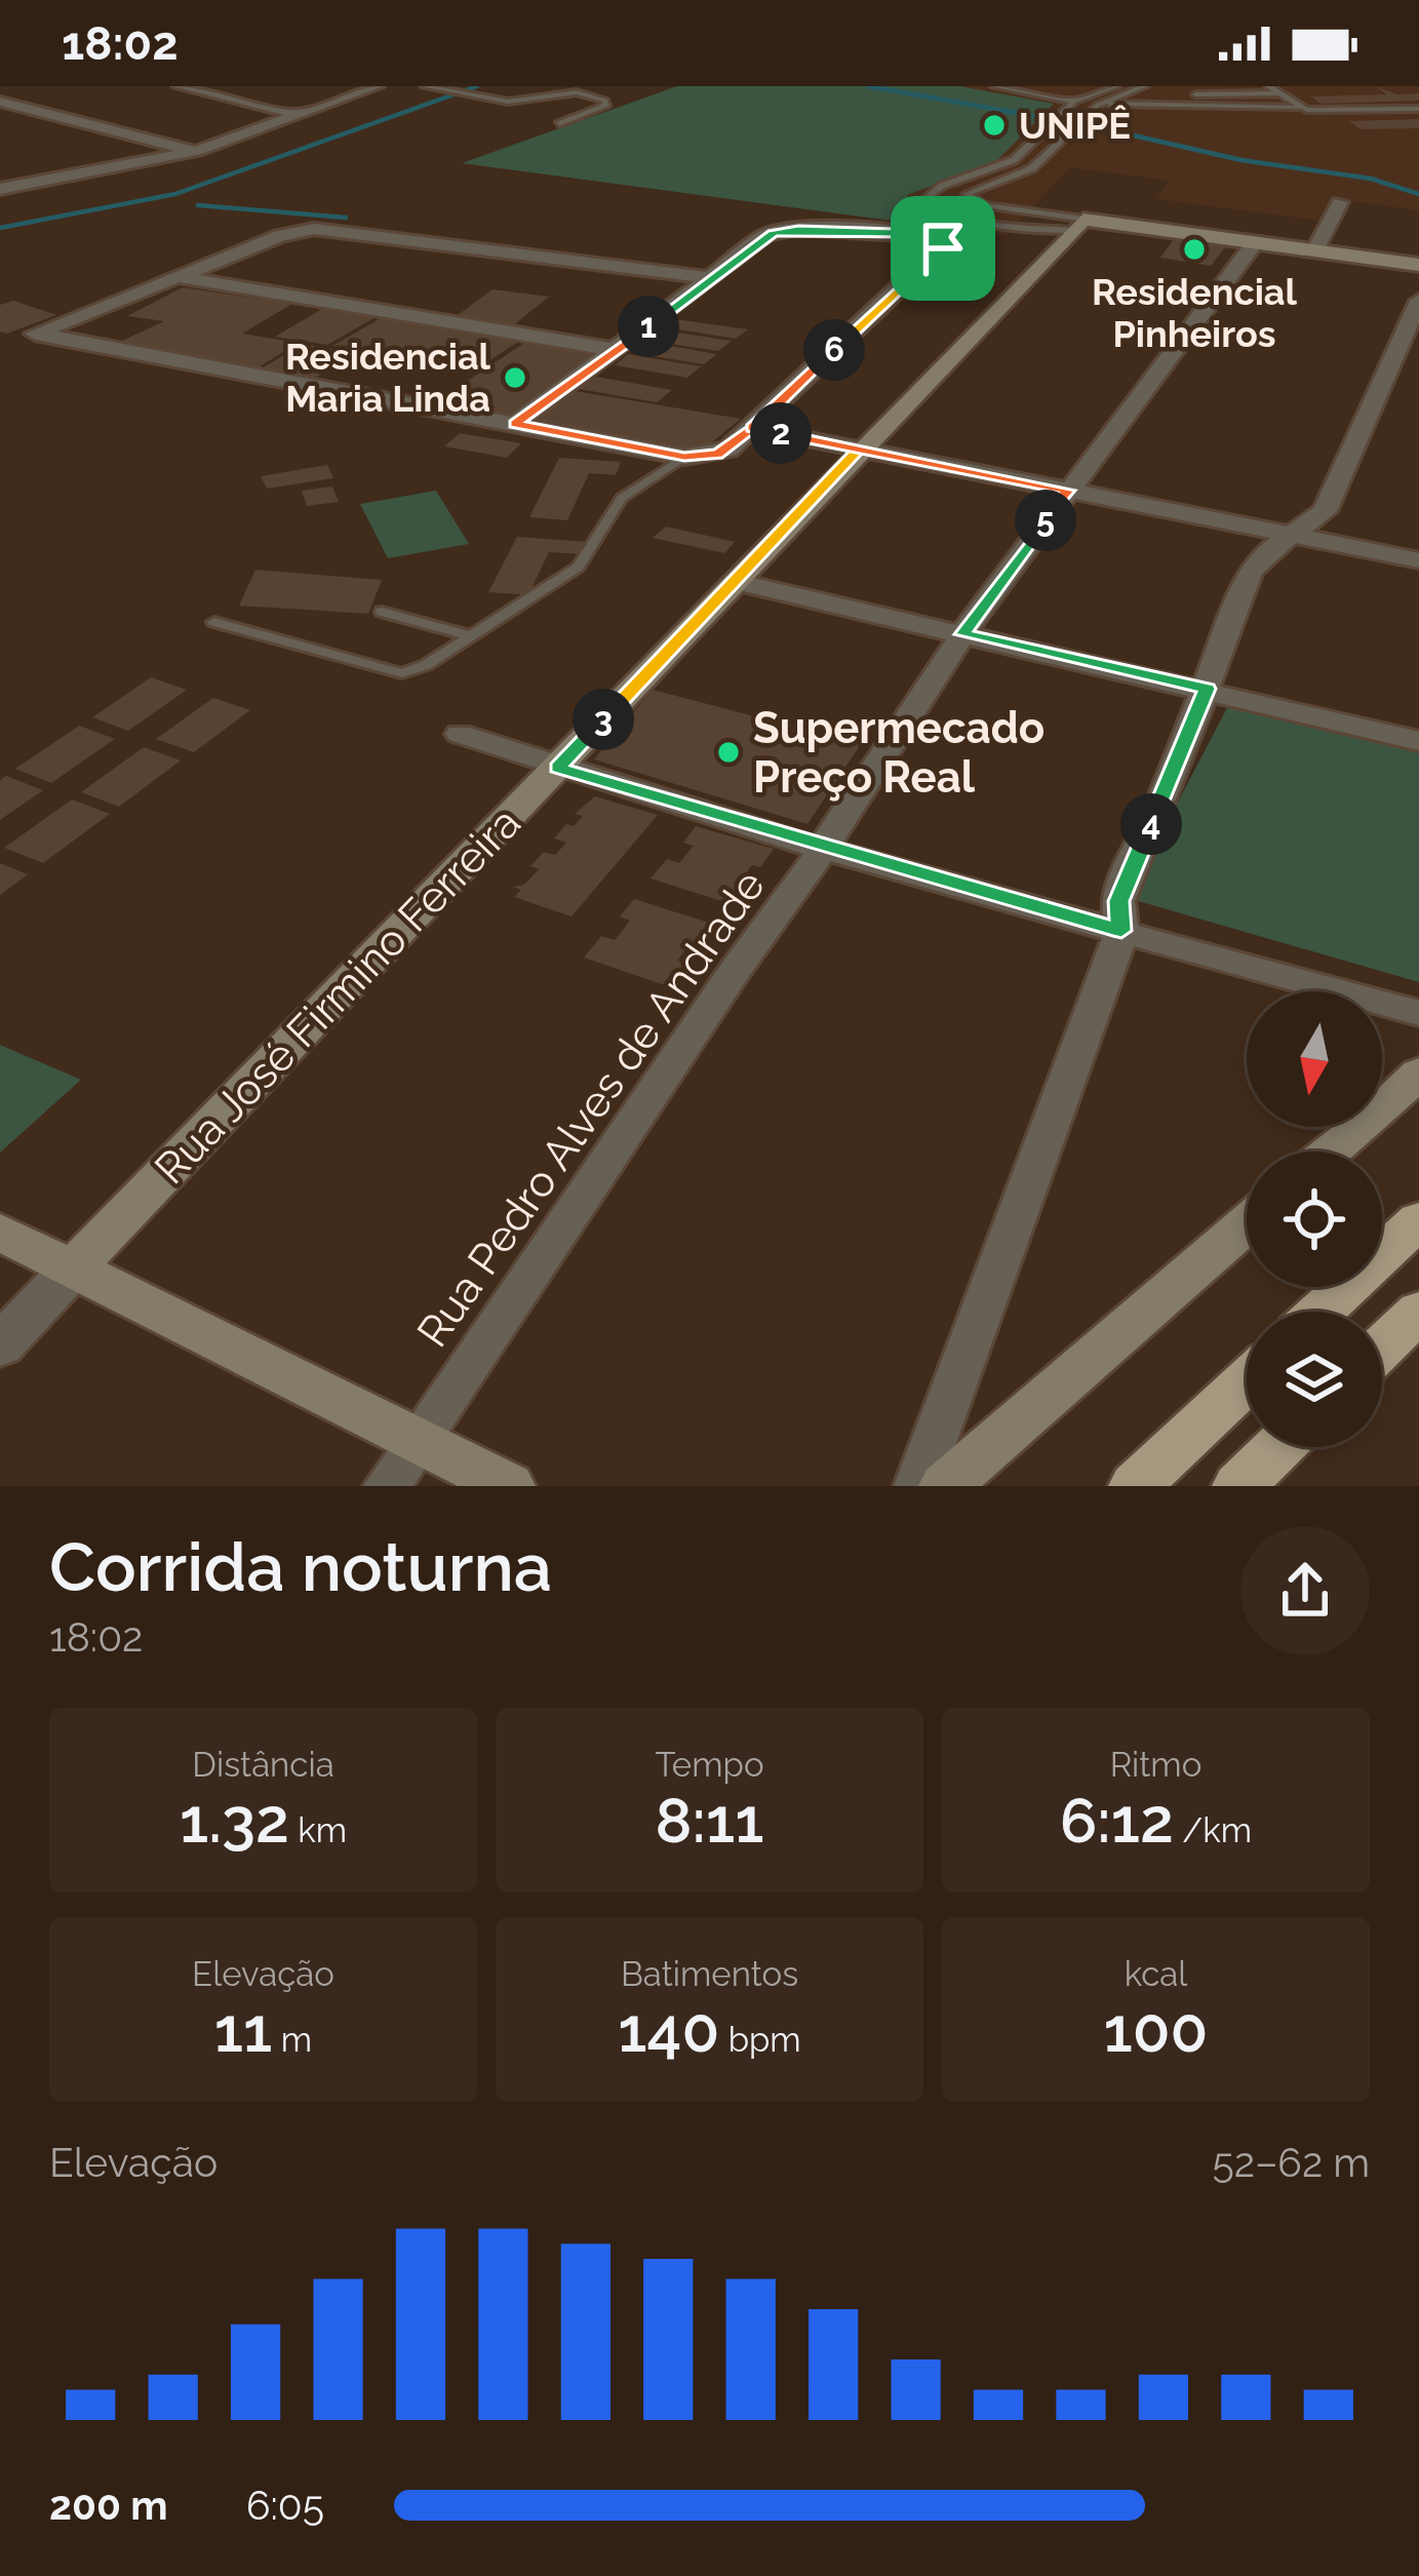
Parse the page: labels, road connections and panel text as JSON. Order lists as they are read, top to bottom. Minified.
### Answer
{"streets":{"main road":["Rua José Firmino Ferreira"],"street":["Rua Pedro Alves de Andrade"]},"places":["UNIPÊ","Residencial Pinheiros","Residencial Maria Linda","Supermecado Preço Real"],"north":"bottom","page":{"status":"18:02","pins":["1","6","2","5","3","4"],"heading":["Corrida noturna","18:02"],"stats":[["Distância","1.32 km"],["Tempo","8:11"],["Ritmo","6:12 /km"],["Elevação","11 m"],["Batimentos","140 bpm"],["kcal","100"]],"chart":["Elevação","52–62 m"],"list":[{"name":"200 m","note":"6:05"}]}}
